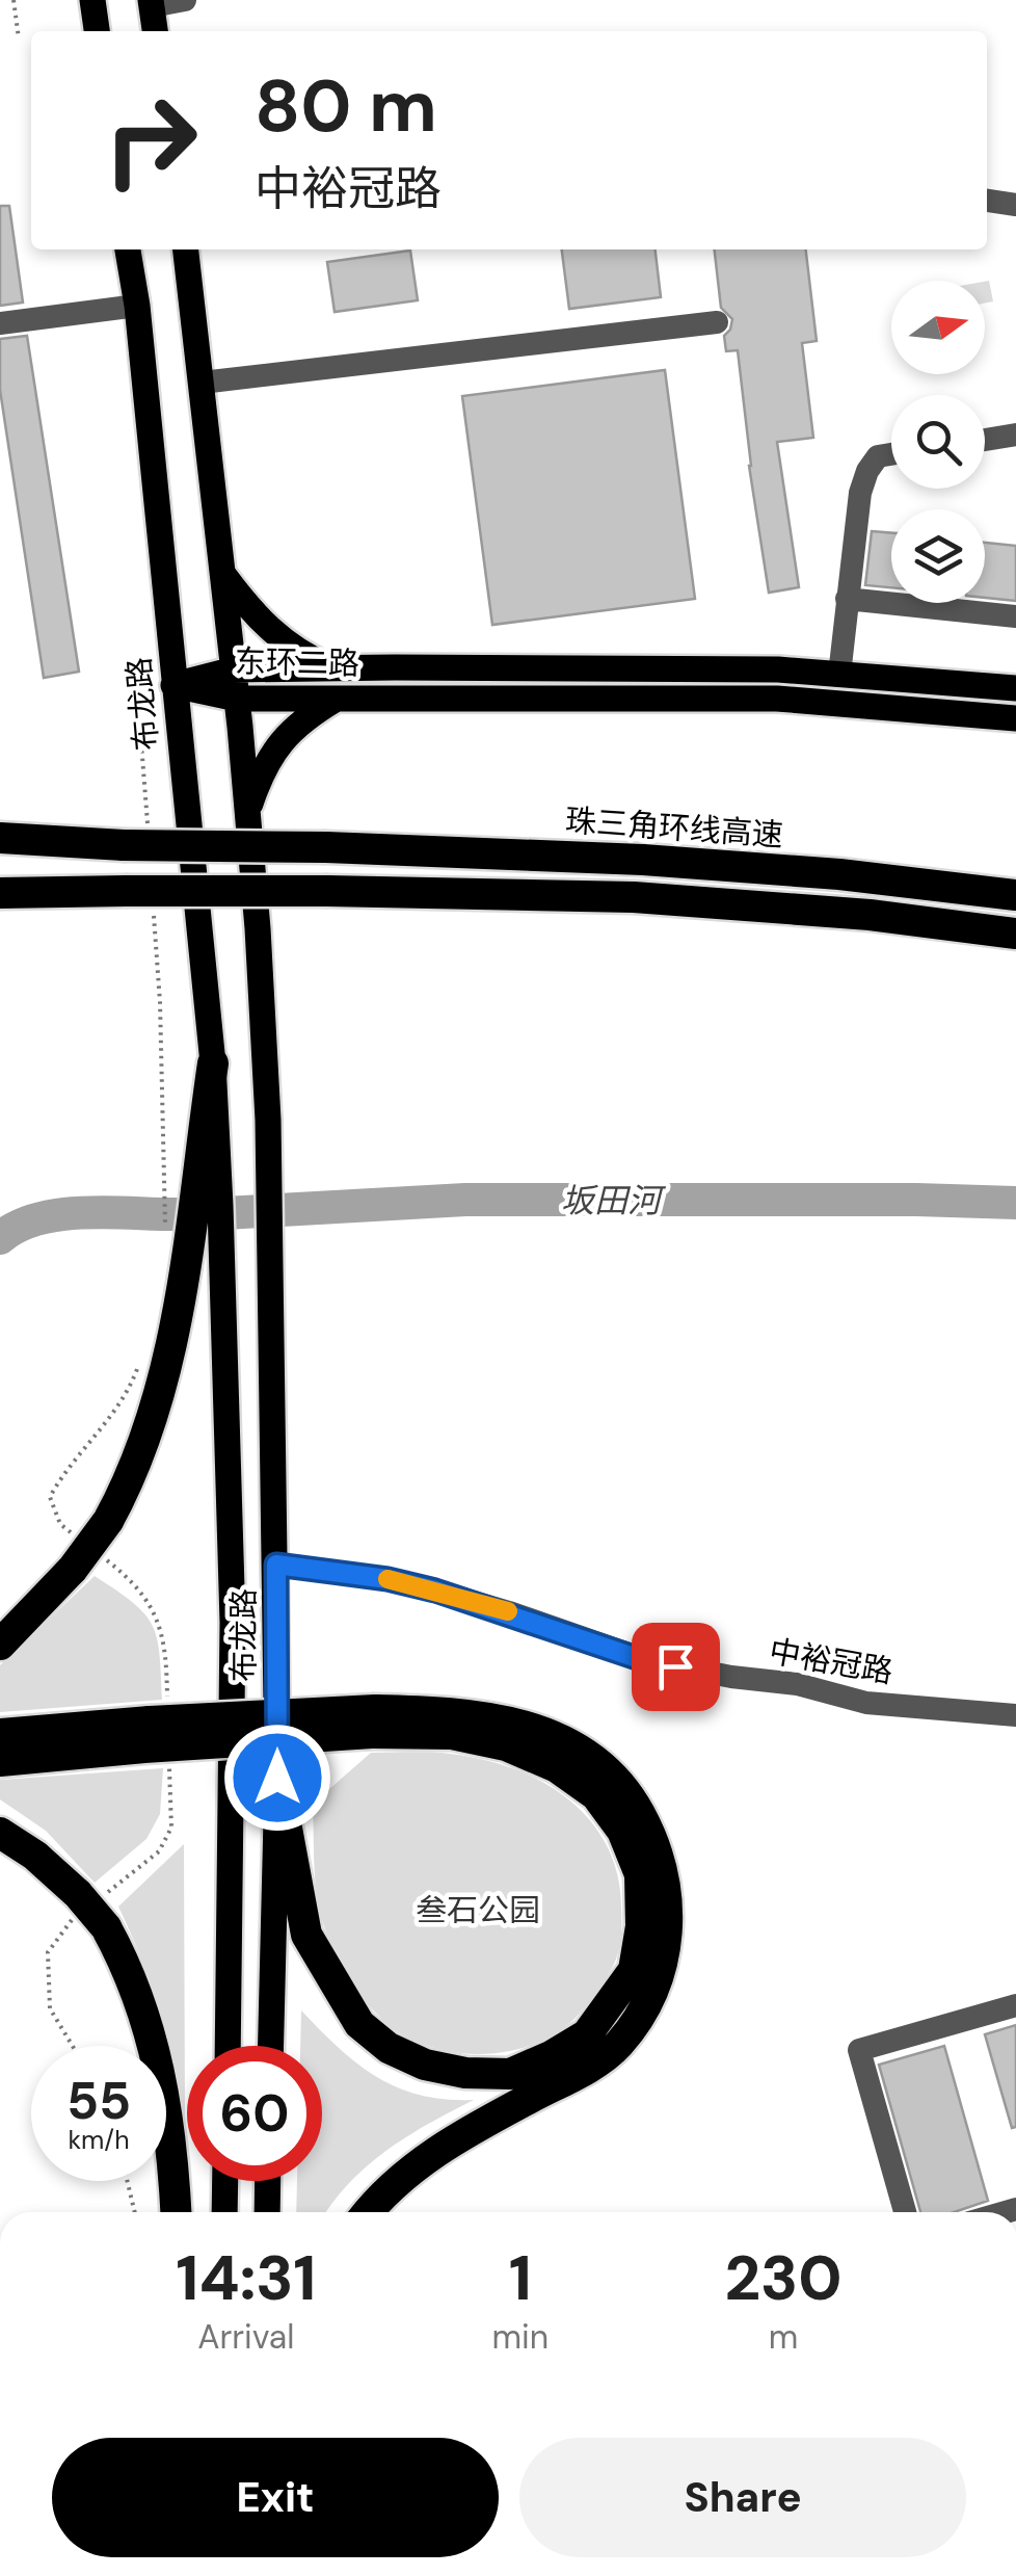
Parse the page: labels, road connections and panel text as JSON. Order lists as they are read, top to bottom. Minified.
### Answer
{"streets":{"highway":["珠三角环线高速"],"main road":["东环二路","布龙路"],"street":["中裕冠路"]},"crossings":[["东环二路","布龙路"],["布龙路","中裕冠路"]],"water":["坂田河"],"parks":["叁石公园"],"north":"right","page":{"turn":["80 m","中裕冠路"],"speed":"55 km/h","limit":"60","eta":["14:31","Arrival","1","min","230","m"],"buttons":["Exit","Share"]}}
